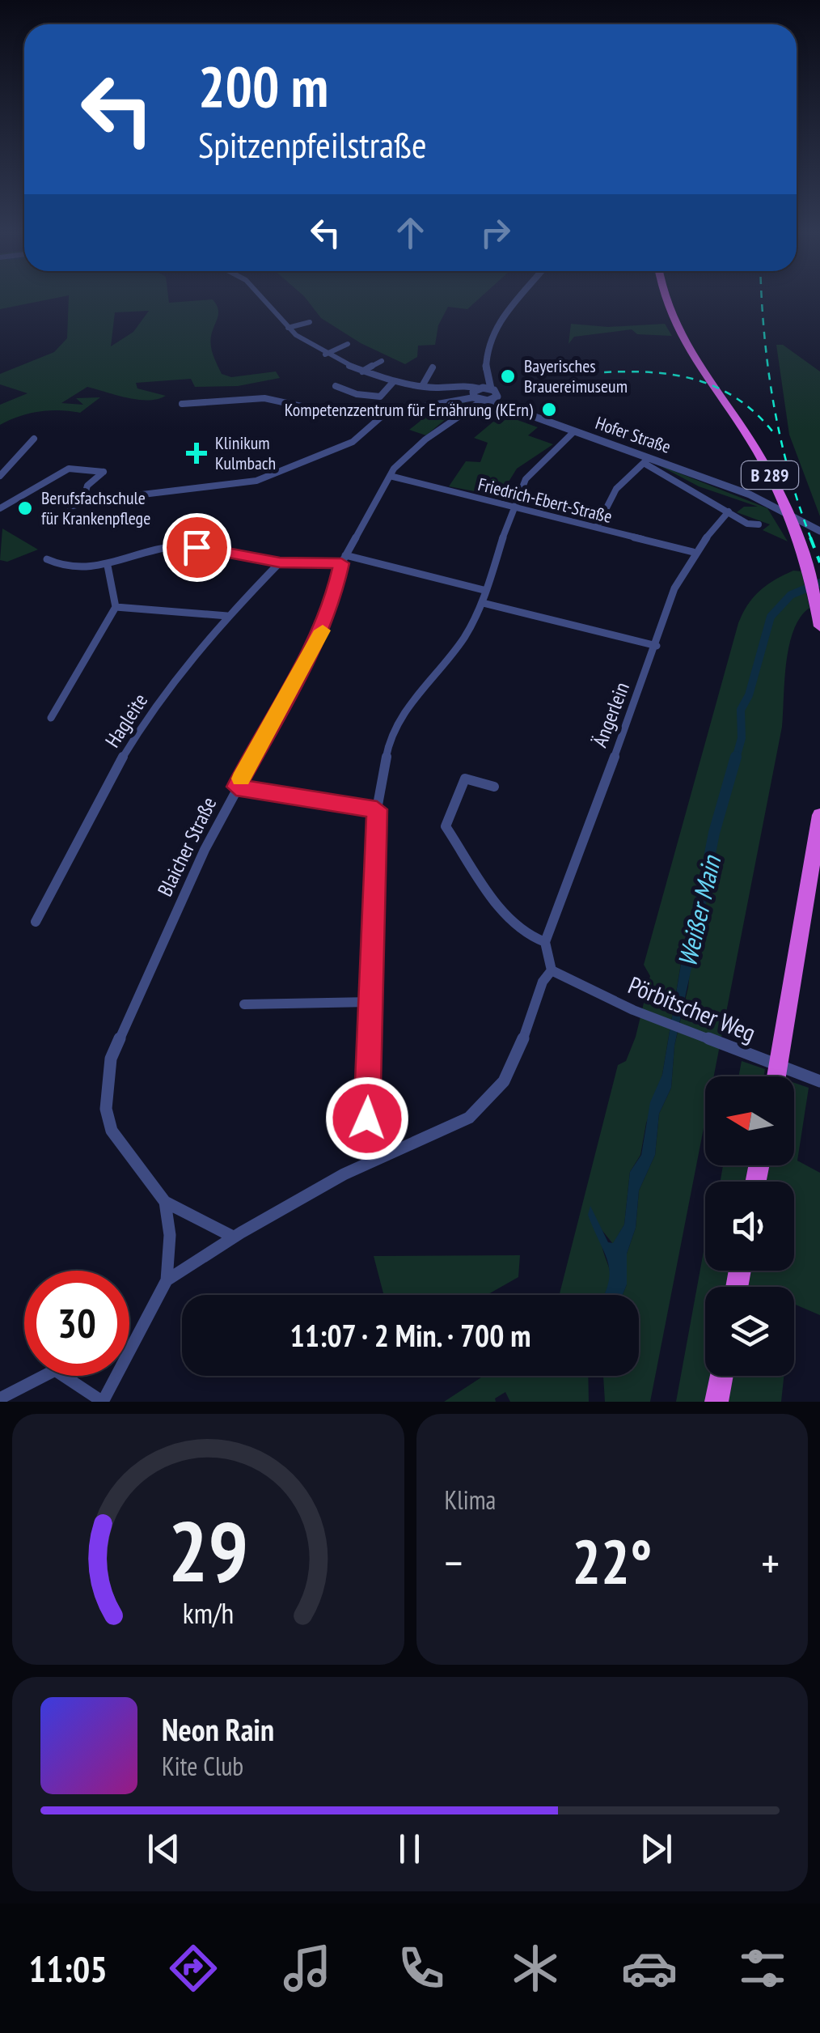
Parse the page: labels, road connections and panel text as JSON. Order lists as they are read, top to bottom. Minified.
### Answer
{"streets":{"highway":["B 289"],"street":["Hofer Straße","Friedrich-Ebert-Straße","Ängerlein","Hagleite","Blaicher Straße","Pörbitscher Weg"]},"crossings":[["Hofer Straße","Ängerlein"],["Hofer Straße","Blaicher Straße"],["Friedrich-Ebert-Straße","Ängerlein"],["Friedrich-Ebert-Straße","Blaicher Straße"]],"water":["Weißer Main"],"places":{"other":["Bayerisches Brauereimuseum","Kompetenzzentrum für Ernährung (KErn)","Berufsfachschule für Krankenpflege"],"health":["Klinikum Kulmbach"]},"north":"left","page":{"turn":["200 m","Spitzenpfeilstraße"],"limit":"30","trip":"11:07 · 2 Min. · 700 m","tile":"Klima","heat":["−","22°","+"],"song":["Neon Rain","Kite Club"],"tabs":"11:05","gauge":["29","km/h"]}}
